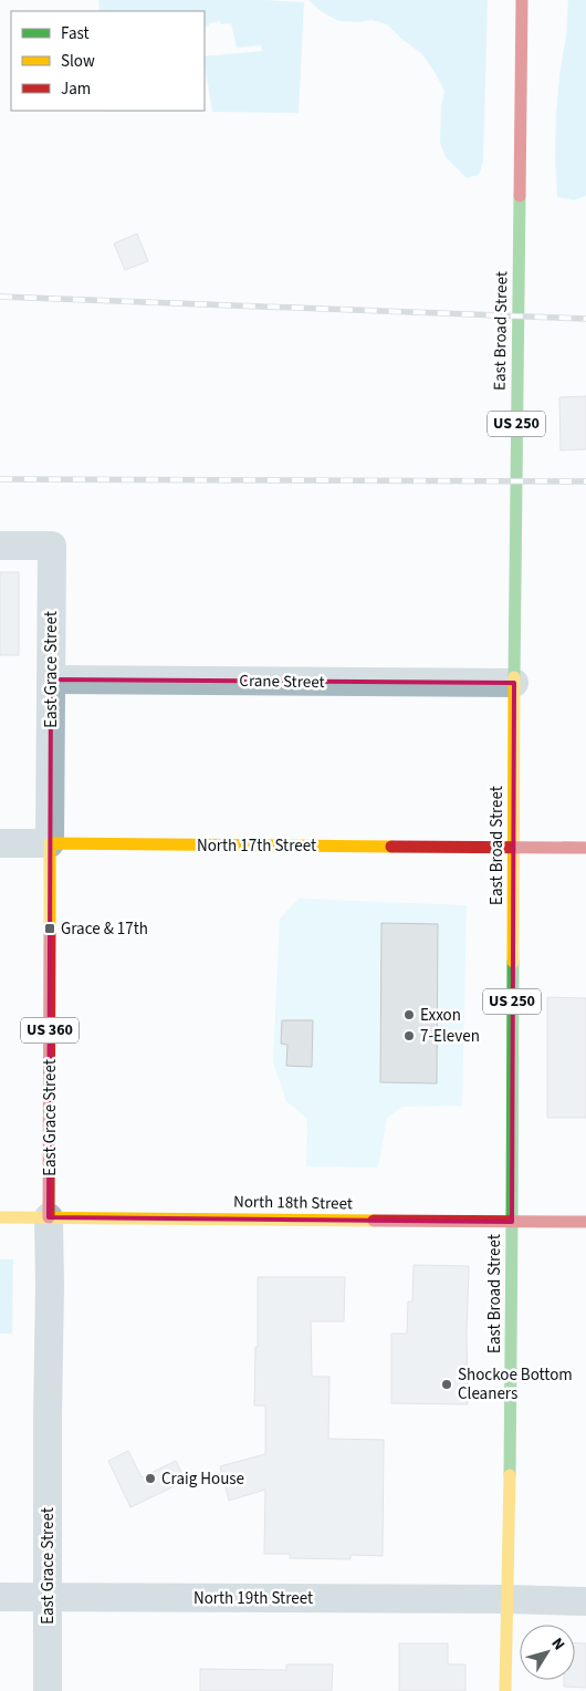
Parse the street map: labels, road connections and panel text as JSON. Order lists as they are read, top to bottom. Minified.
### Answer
{"streets":{"main road":["East Broad Street","US 250","East Grace Street","North 17th Street","US 360","North 18th Street"],"street":["Crane Street","North 19th Street"]},"crossings":[["East Broad Street","Crane Street"],["East Broad Street","North 17th Street"],["East Broad Street","North 18th Street"],["East Broad Street","North 19th Street"],["East Grace Street","Crane Street"],["East Grace Street","North 17th Street"],["East Grace Street","North 18th Street"],["East Grace Street","North 19th Street"]],"places":{"transit":["Grace & 17th"],"other":["Exxon","7-Eleven","Shockoe Bottom Cleaners","Craig House"]},"legend":["Fast","Slow","Jam"],"north":"top right"}
